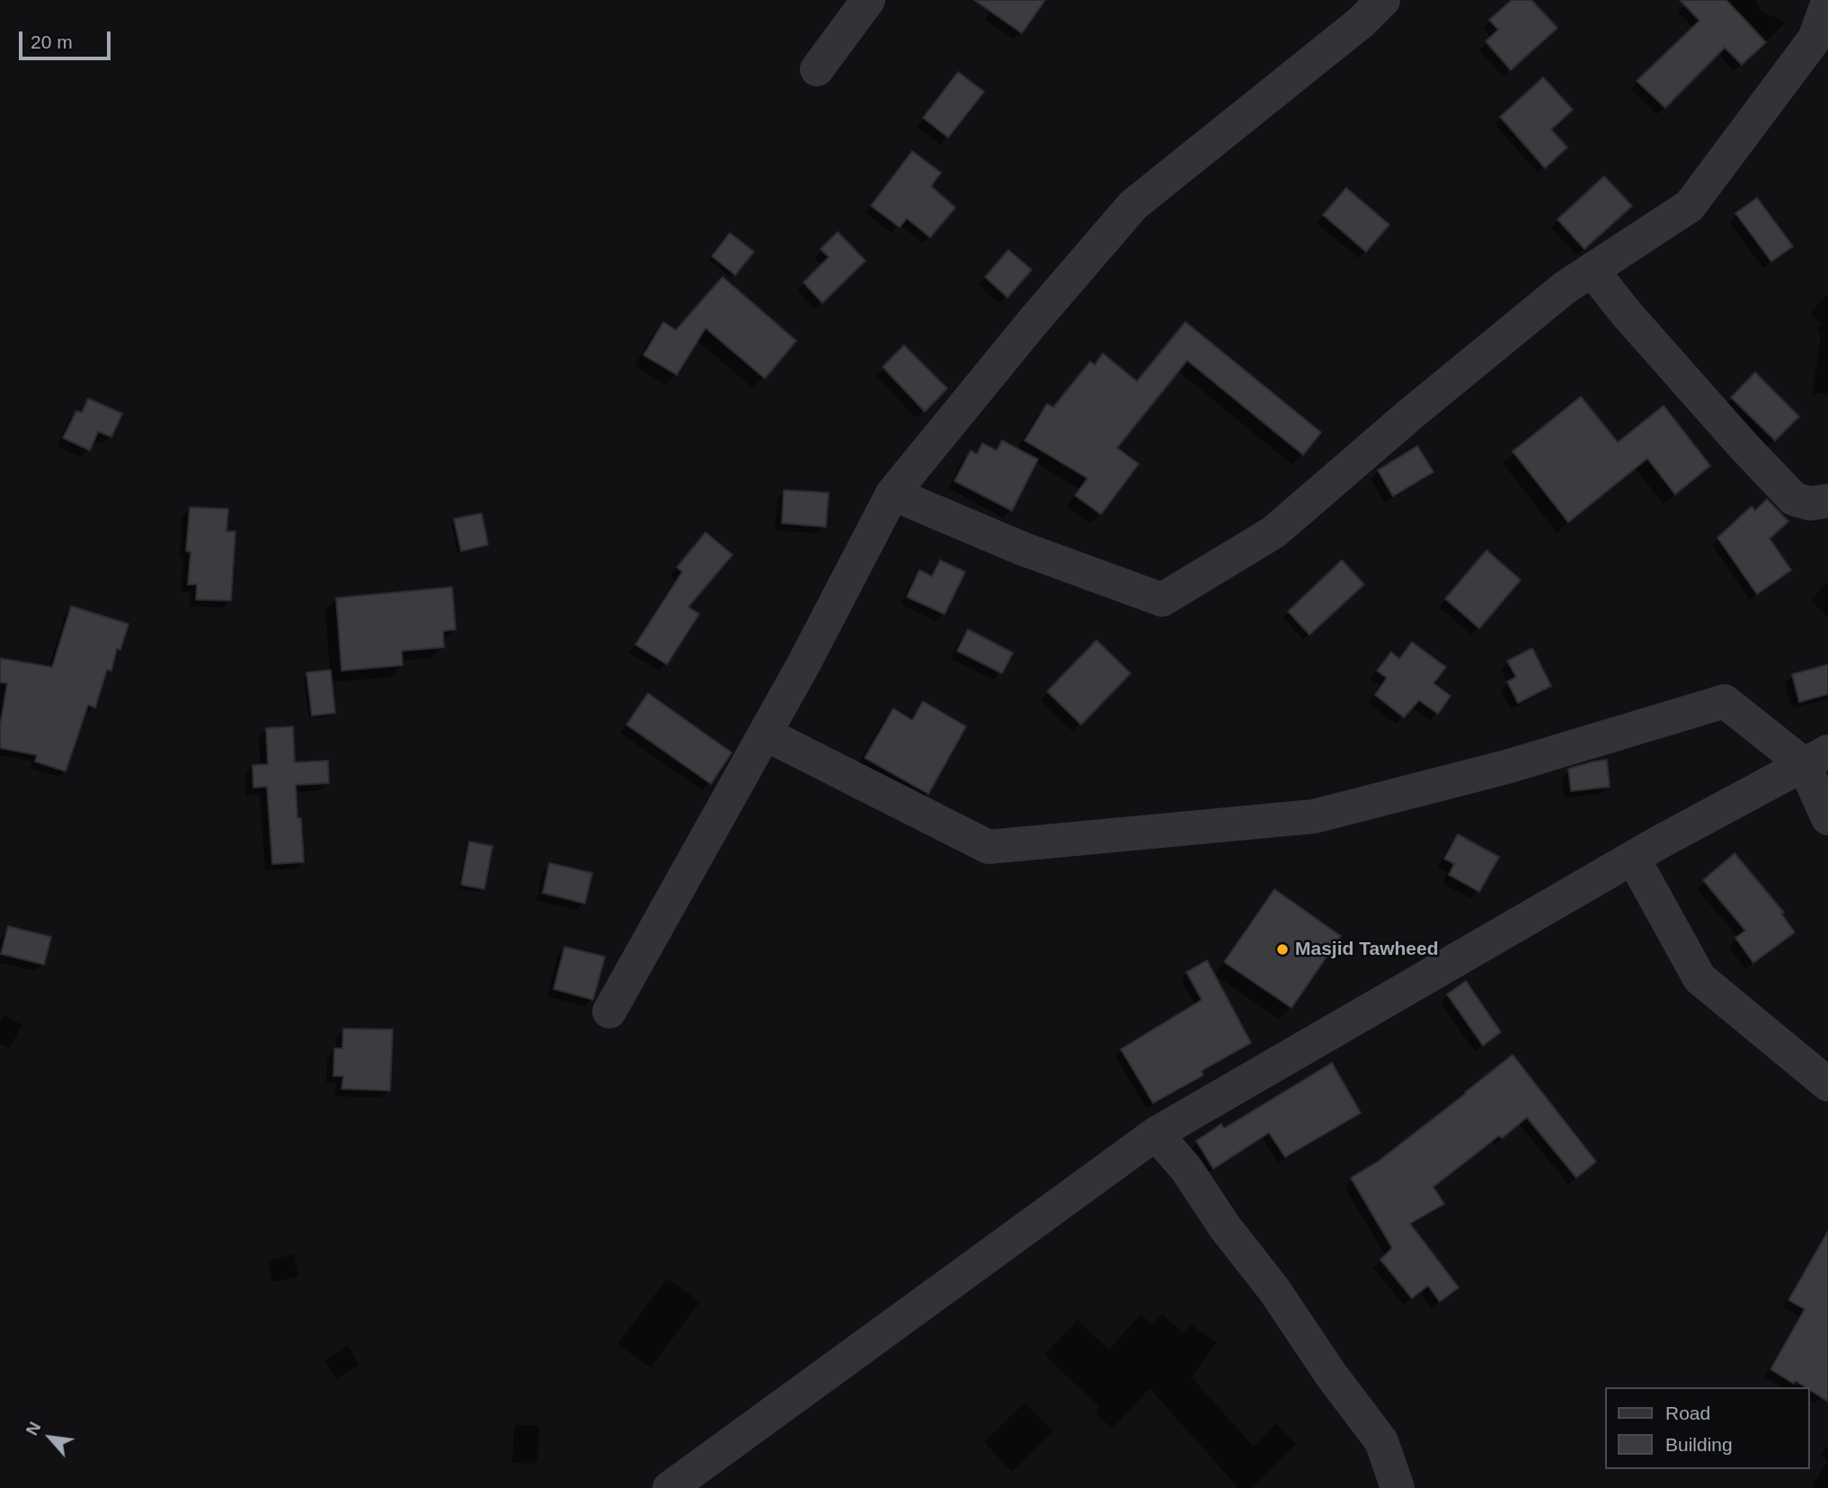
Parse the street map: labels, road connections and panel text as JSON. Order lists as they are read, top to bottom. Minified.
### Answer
{"places":["Masjid Tawheed"],"legend":["Road","Building"],"scale_bar":"20 m","north":"top left"}
